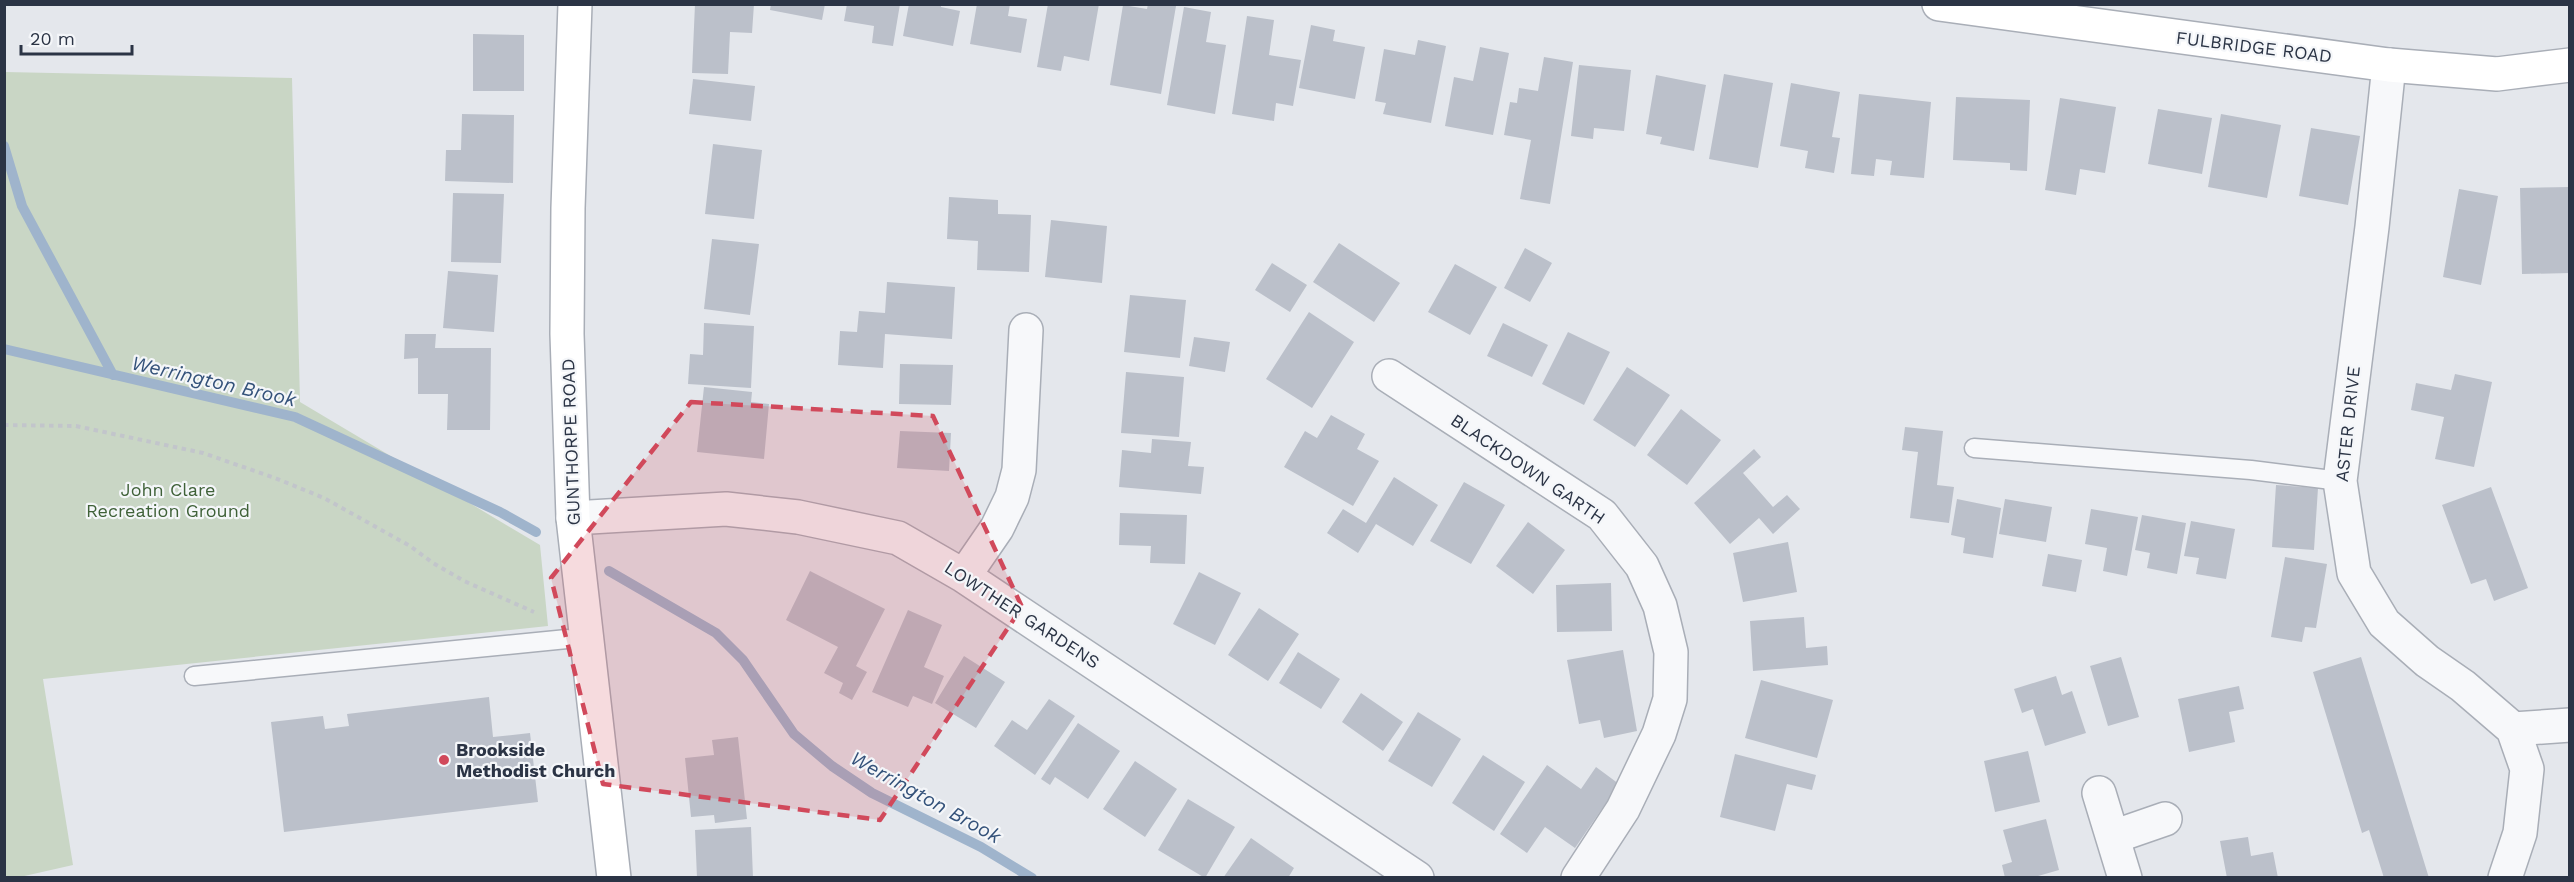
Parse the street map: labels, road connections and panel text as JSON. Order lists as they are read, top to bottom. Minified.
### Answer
{"streets":{"street":["FULBRIDGE ROAD","ASTER DRIVE","GUNTHORPE ROAD","BLACKDOWN GARTH","LOWTHER GARDENS"]},"crossings":[["FULBRIDGE ROAD","ASTER DRIVE"],["GUNTHORPE ROAD","LOWTHER GARDENS"]],"water":["Werrington Brook"],"parks":["John Clare Recreation Ground"],"places":["Brookside Methodist Church"],"scale_bar":"20 m"}
